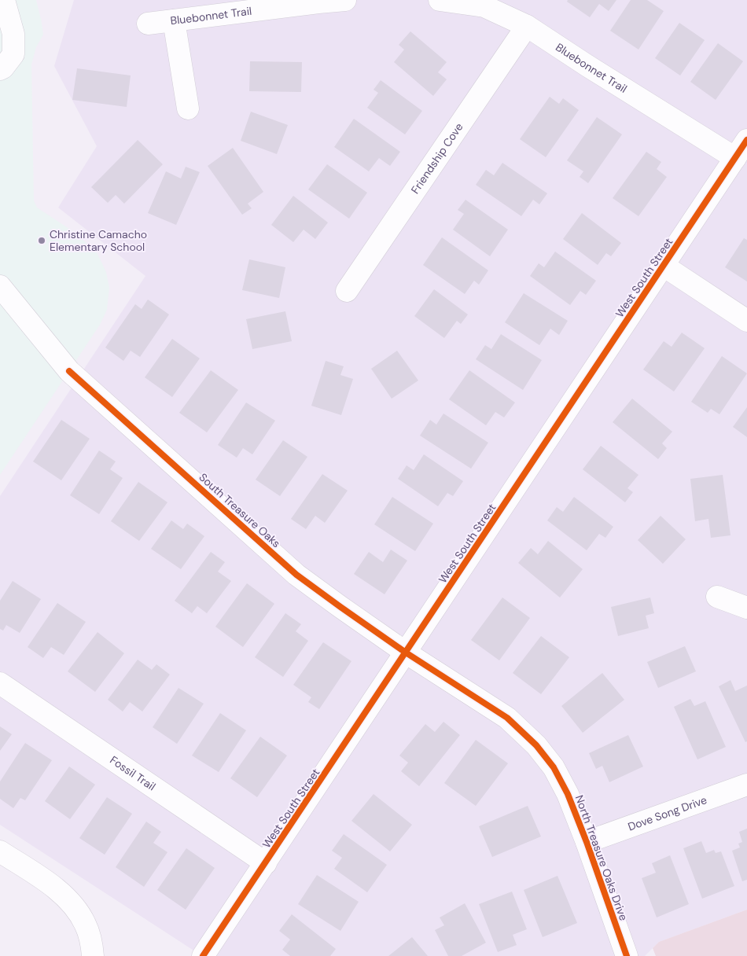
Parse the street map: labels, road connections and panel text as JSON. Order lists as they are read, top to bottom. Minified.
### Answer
{"streets":{"street":["Bluebonnet Trail","Friendship Cove","West South Street","South Treasure Oaks","Fossil Trail","Dove Song Drive","North Treasure Oaks Drive"]},"crossings":[["Bluebonnet Trail","Friendship Cove"],["Bluebonnet Trail","West South Street"],["West South Street","South Treasure Oaks"],["West South Street","Fossil Trail"],["West South Street","North Treasure Oaks Drive"],["South Treasure Oaks","North Treasure Oaks Drive"],["Dove Song Drive","North Treasure Oaks Drive"]],"places":["Christine Camacho Elementary School"]}
